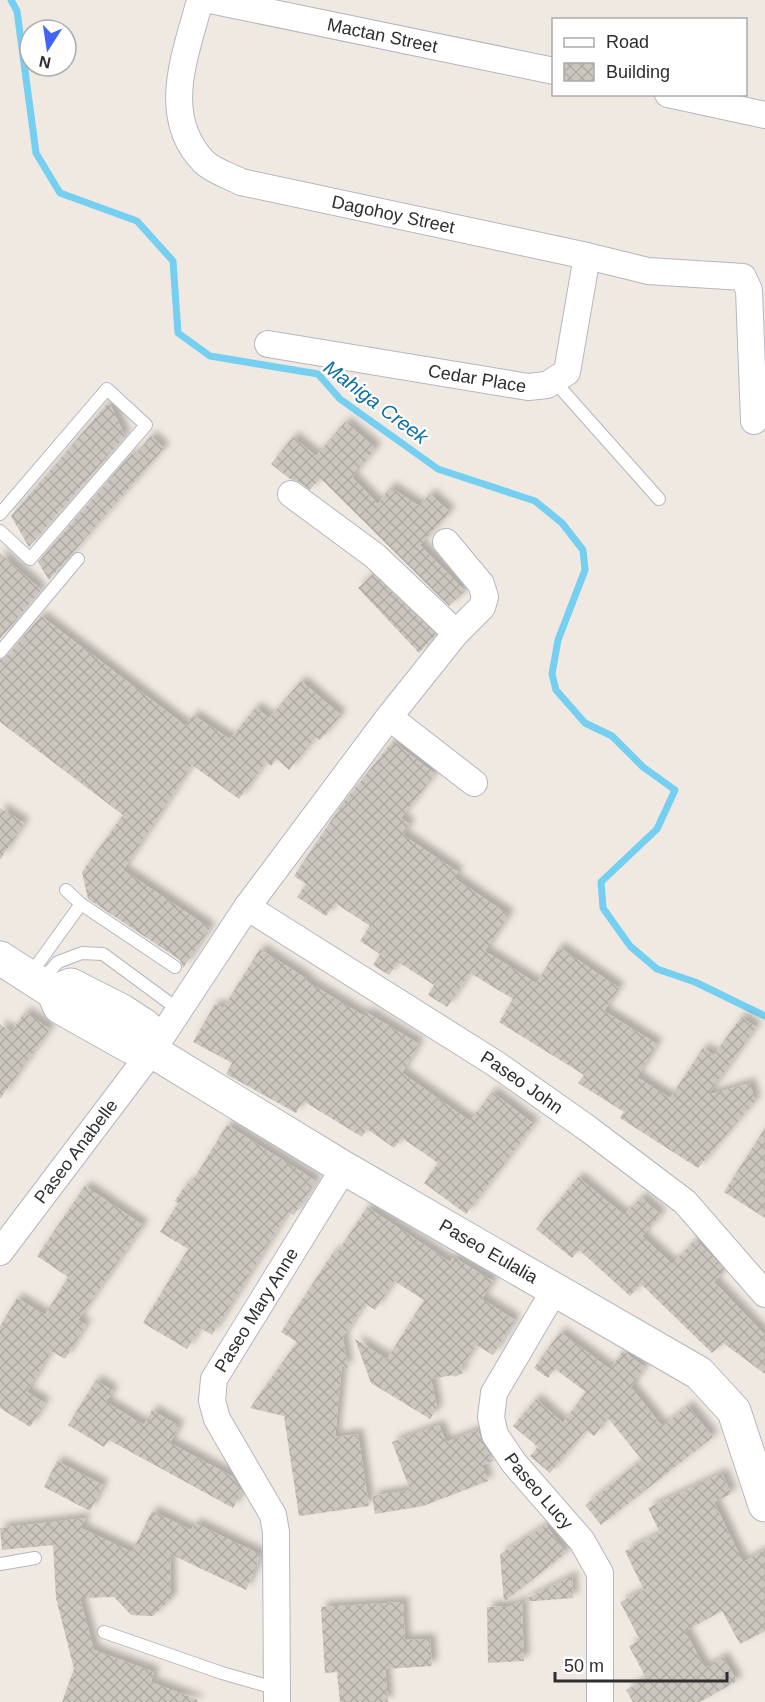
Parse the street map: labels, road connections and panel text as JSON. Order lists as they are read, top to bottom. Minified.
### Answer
{"streets":{"street":["Mactan Street","Dagohoy Street","Cedar Place","Paseo John","Paseo Anabelle","Paseo Eulalia","Paseo Mary Anne","Paseo Lucy"]},"crossings":[["Paseo John","Paseo Anabelle"],["Paseo Anabelle","Paseo Eulalia"],["Paseo Eulalia","Paseo Mary Anne"],["Paseo Eulalia","Paseo Lucy"]],"water":["Mahiga Creek"],"legend":["Road","Building"],"scale_bar":"50 m","north":"bottom"}
